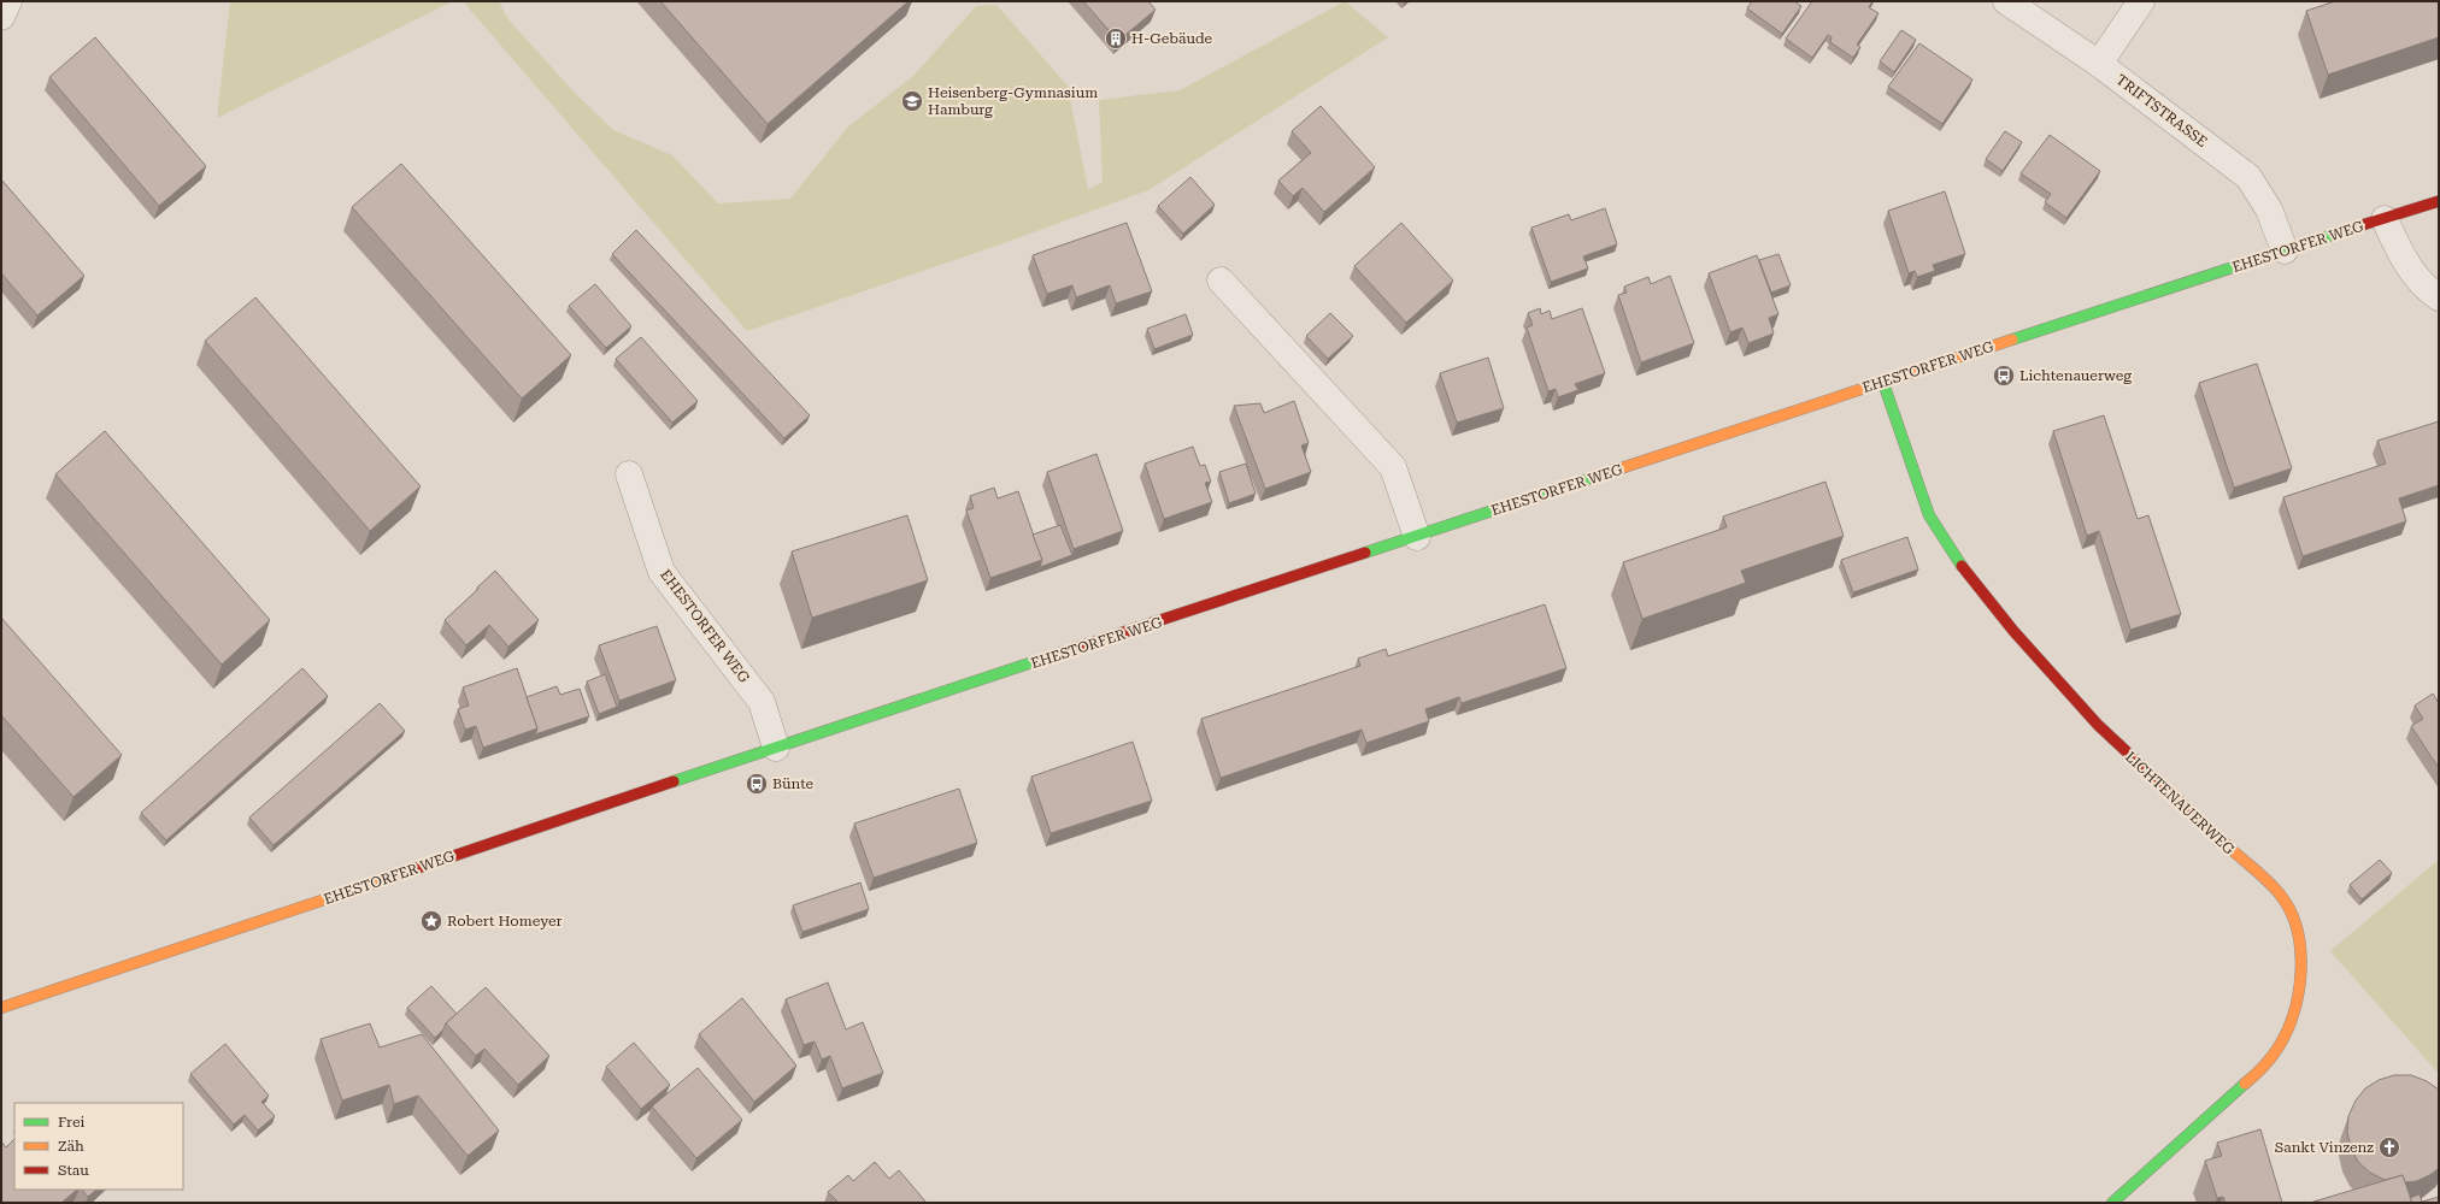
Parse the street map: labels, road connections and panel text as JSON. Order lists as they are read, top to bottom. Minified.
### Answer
{"streets":{"main road":["EHESTORFER WEG","LICHTENAUERWEG"],"street":["TRIFTSTRASSE"]},"crossings":[["TRIFTSTRASSE","EHESTORFER WEG"],["EHESTORFER WEG","LICHTENAUERWEG"]],"places":{"building":["H-Gebäude"],"school or university":["Heisenberg-Gymnasium Hamburg"],"bus stop":["Lichtenauerweg","Bünte"],"place":["Robert Homeyer"],"church":["Sankt Vinzenz"]},"legend":["Frei","Zäh","Stau"]}
